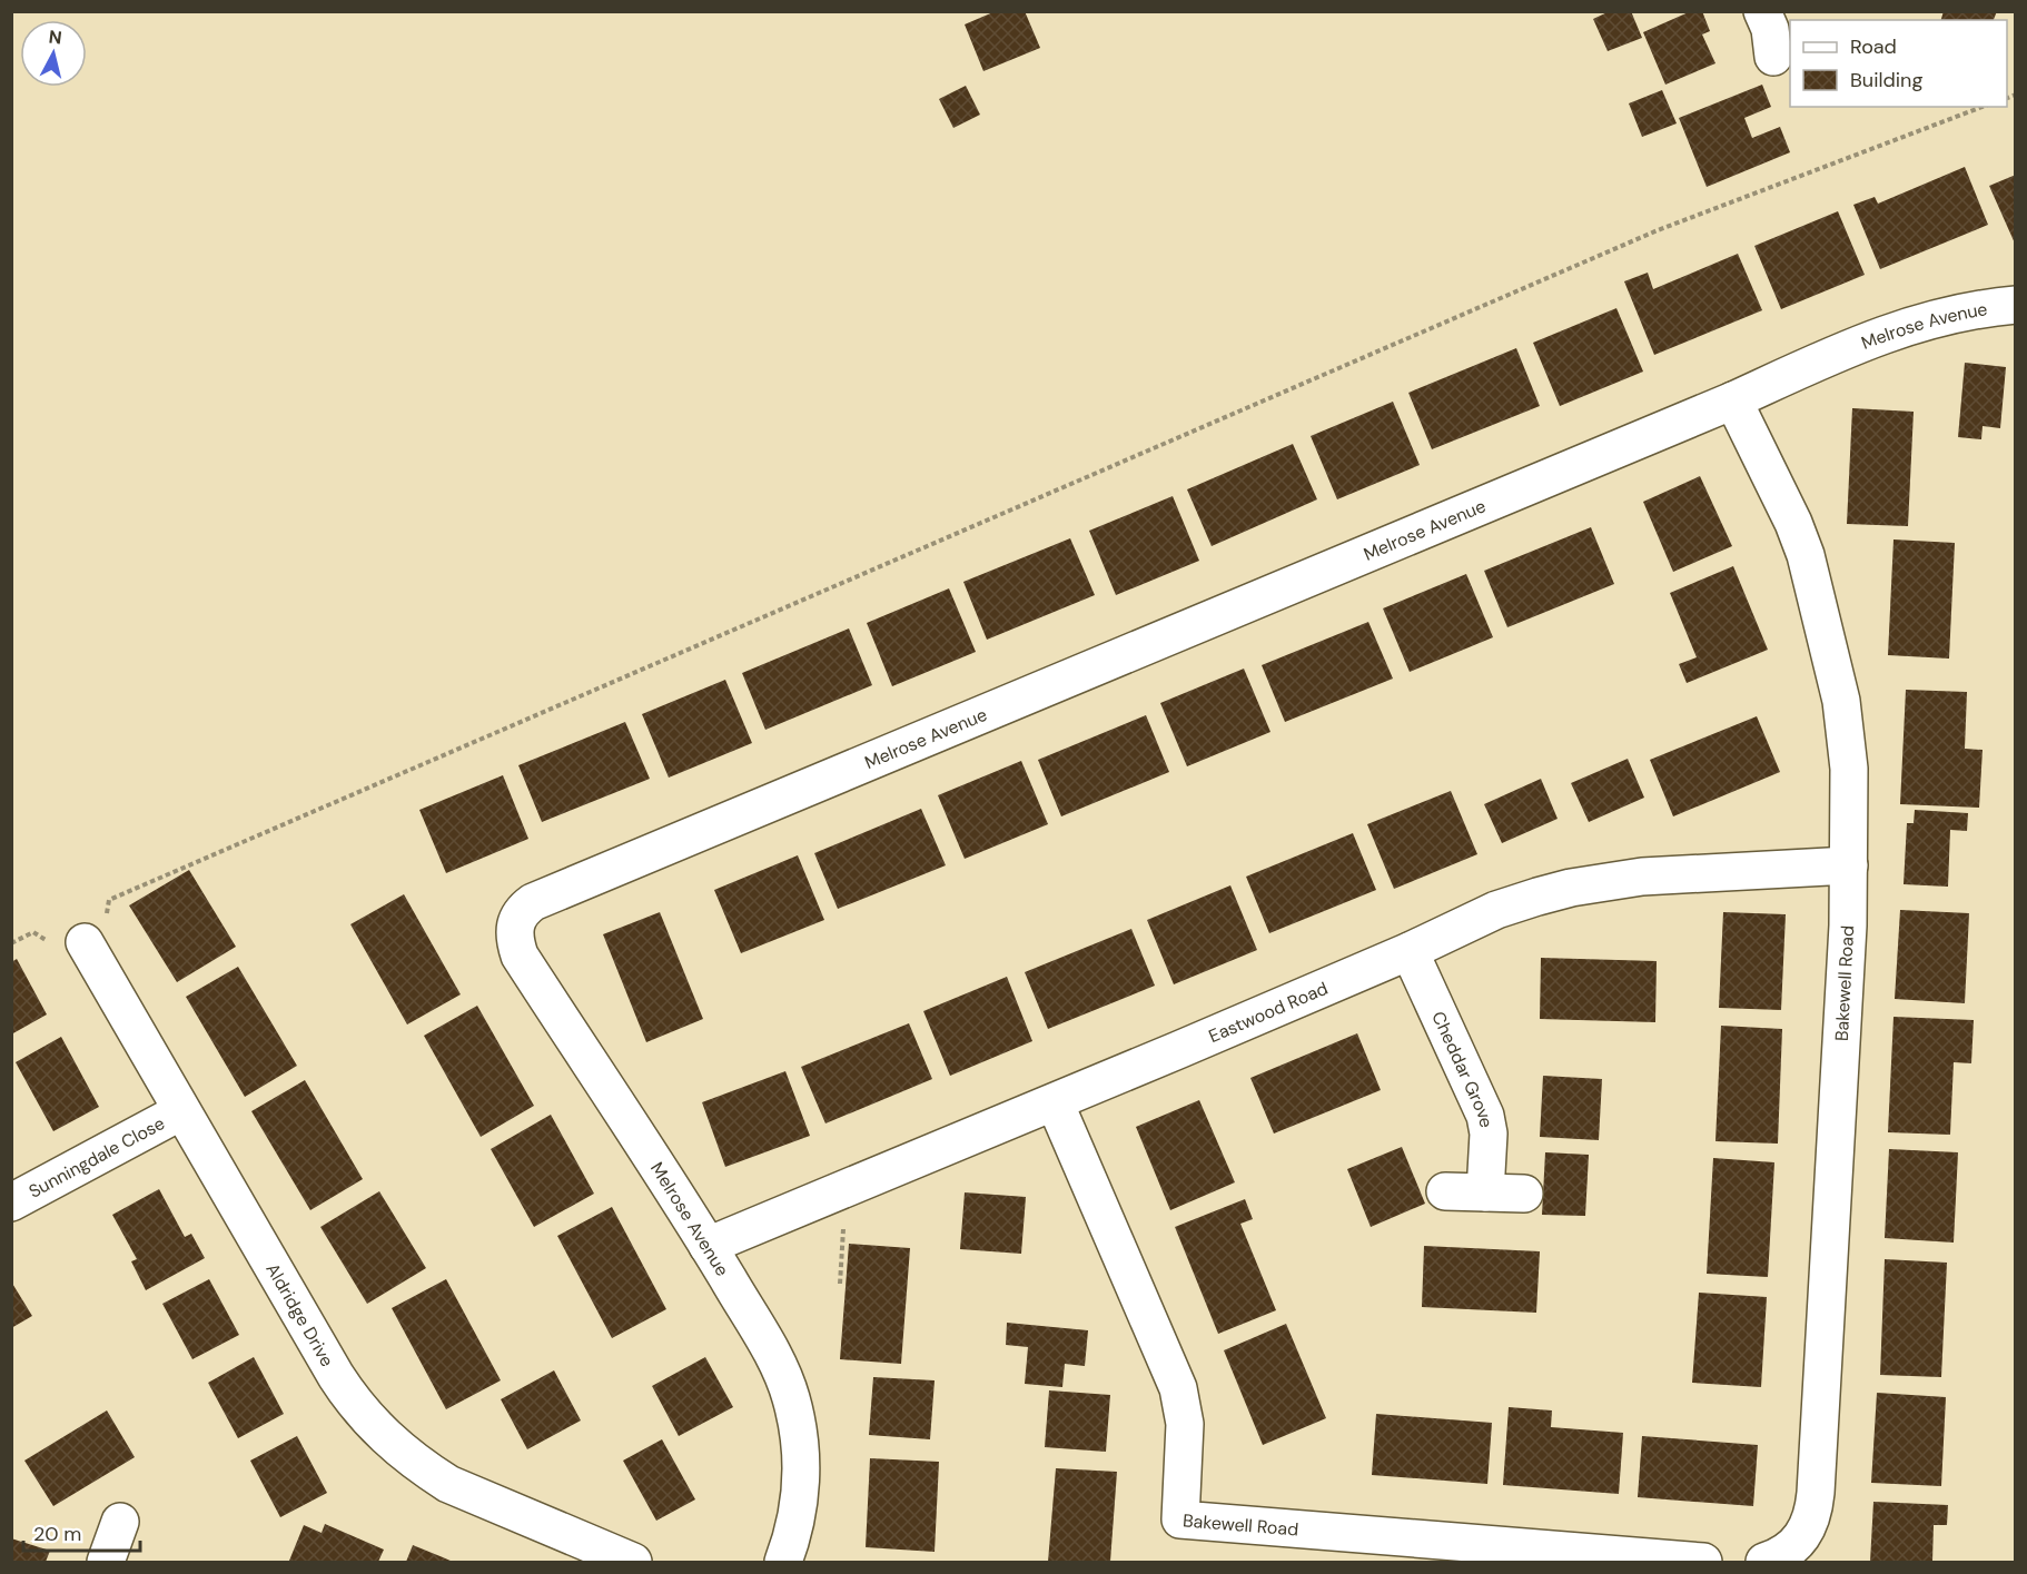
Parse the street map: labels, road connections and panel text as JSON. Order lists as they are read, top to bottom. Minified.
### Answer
{"streets":{"street":["Melrose Avenue","Bakewell Road","Eastwood Road","Cheddar Grove","Sunningdale Close","Aldridge Drive"]},"crossings":[["Melrose Avenue","Bakewell Road"],["Melrose Avenue","Eastwood Road"],["Bakewell Road","Eastwood Road"],["Eastwood Road","Cheddar Grove"],["Sunningdale Close","Aldridge Drive"]],"legend":["Road","Building"],"scale_bar":"20 m","north":"top"}
